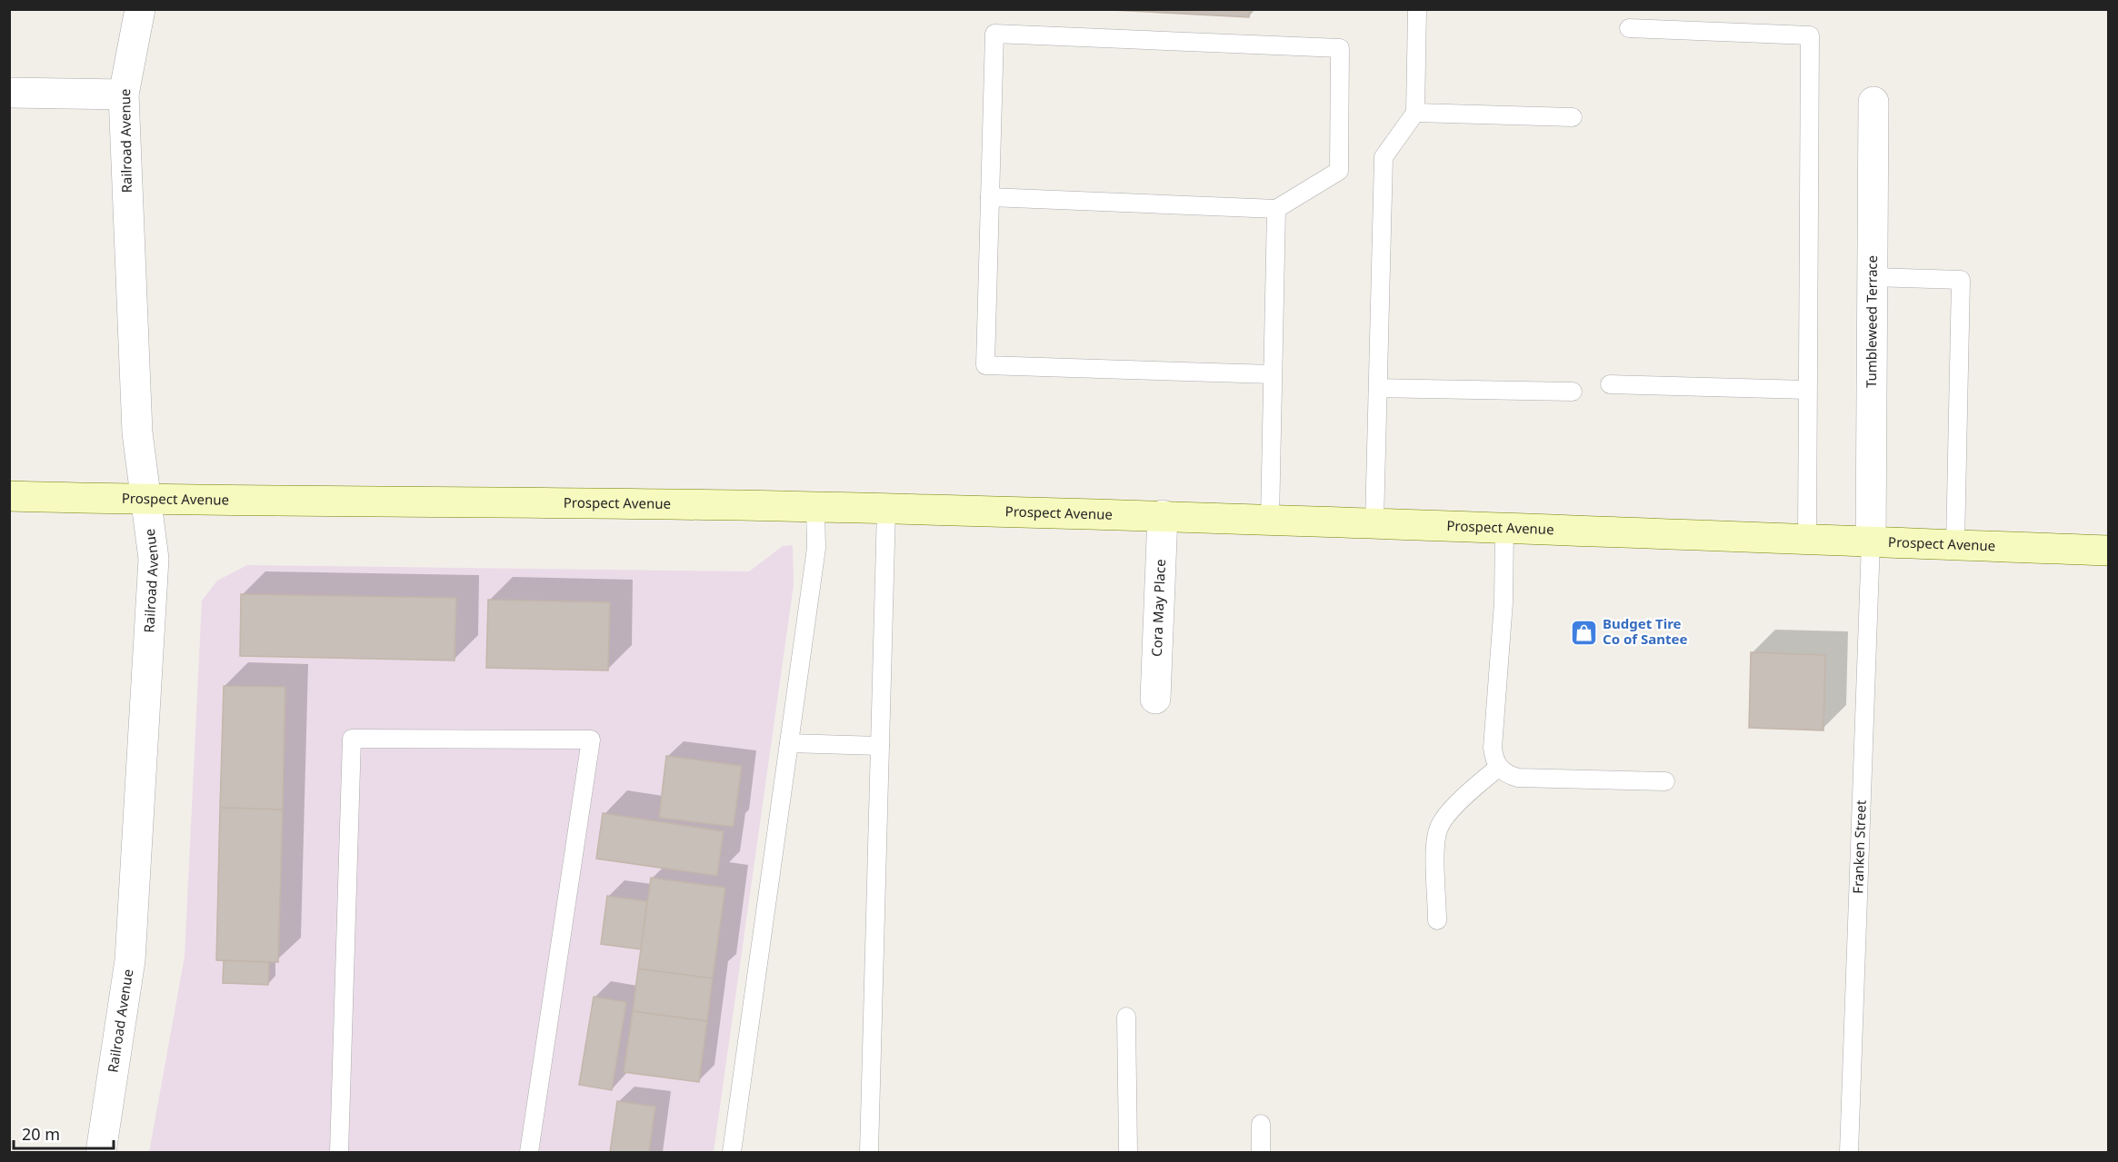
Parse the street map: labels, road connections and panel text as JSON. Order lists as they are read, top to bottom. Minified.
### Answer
{"streets":{"main road":["Prospect Avenue"],"street":["Railroad Avenue","Tumbleweed Terrace","Cora May Place"],"lane":["Franken Street"]},"crossings":[["Railroad Avenue","Prospect Avenue"],["Tumbleweed Terrace","Prospect Avenue"],["Tumbleweed Terrace","Franken Street"],["Prospect Avenue","Cora May Place"],["Prospect Avenue","Franken Street"]],"places":{"shop":["Budget Tire Co of Santee"]},"scale_bar":"20 m"}
